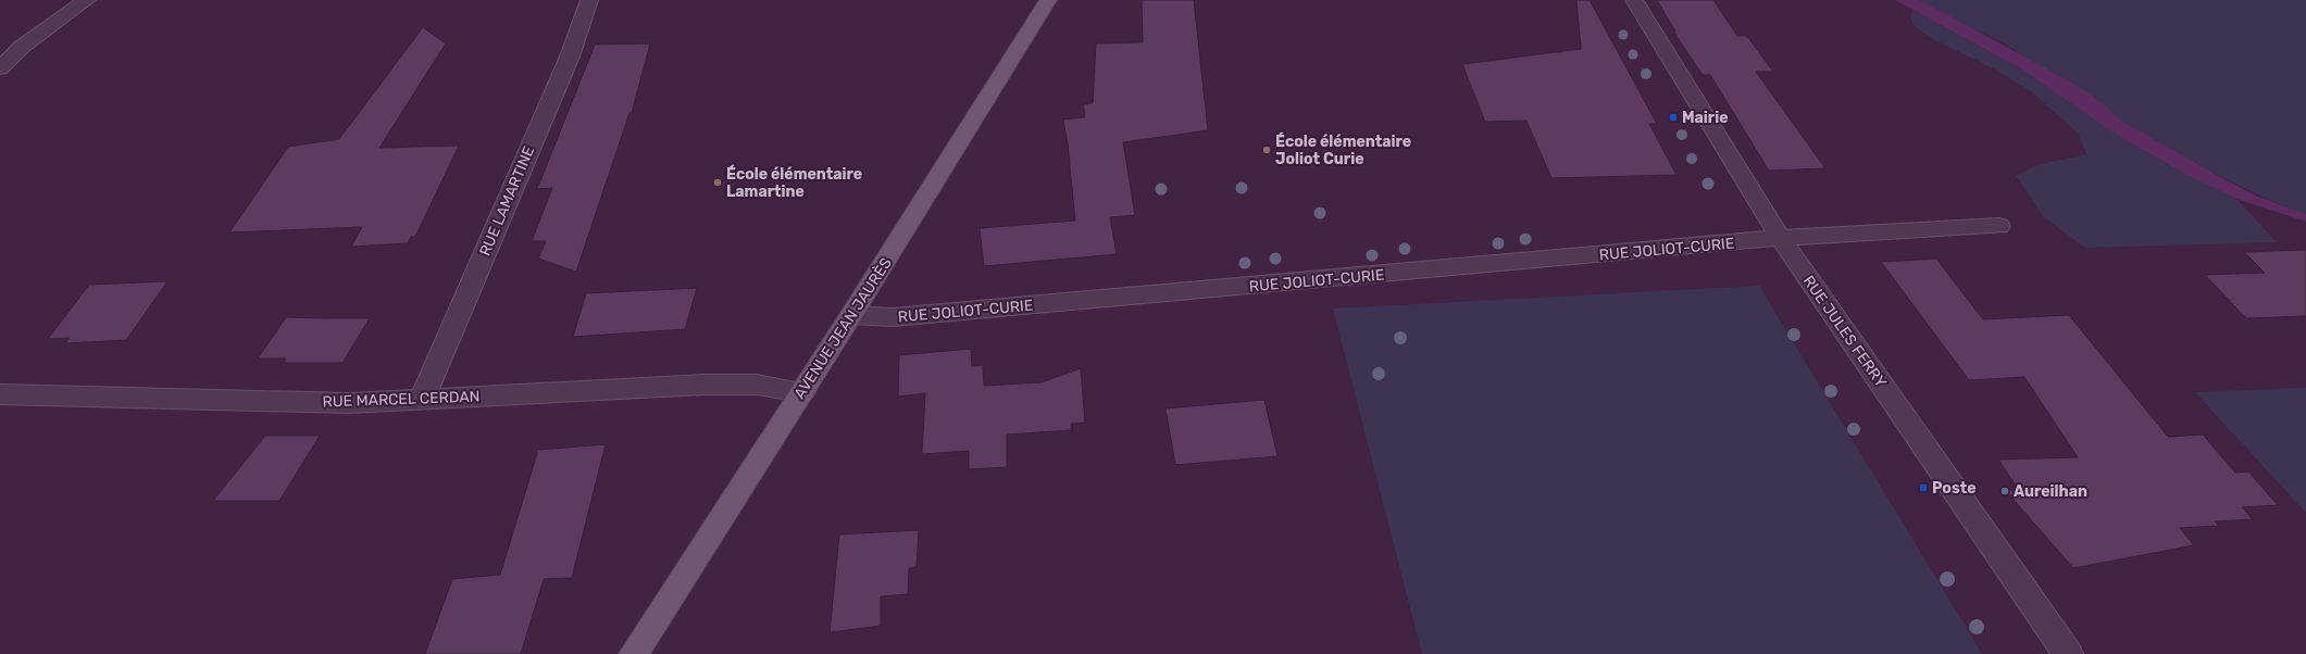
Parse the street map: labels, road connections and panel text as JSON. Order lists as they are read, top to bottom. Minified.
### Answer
{"streets":{"main road":["AVENUE JEAN JAURÈS"],"street":["RUE LAMARTINE","RUE JOLIOT-CURIE","RUE JULES FERRY","RUE MARCEL CERDAN"]},"crossings":[["RUE LAMARTINE","RUE MARCEL CERDAN"],["RUE JOLIOT-CURIE","AVENUE JEAN JAURÈS"],["RUE JOLIOT-CURIE","RUE JULES FERRY"],["AVENUE JEAN JAURÈS","RUE MARCEL CERDAN"]],"places":{"transit":["Mairie","Poste"],"other":["École élémentaire Joliot Curie","École élémentaire Lamartine","Aureilhan"]}}
